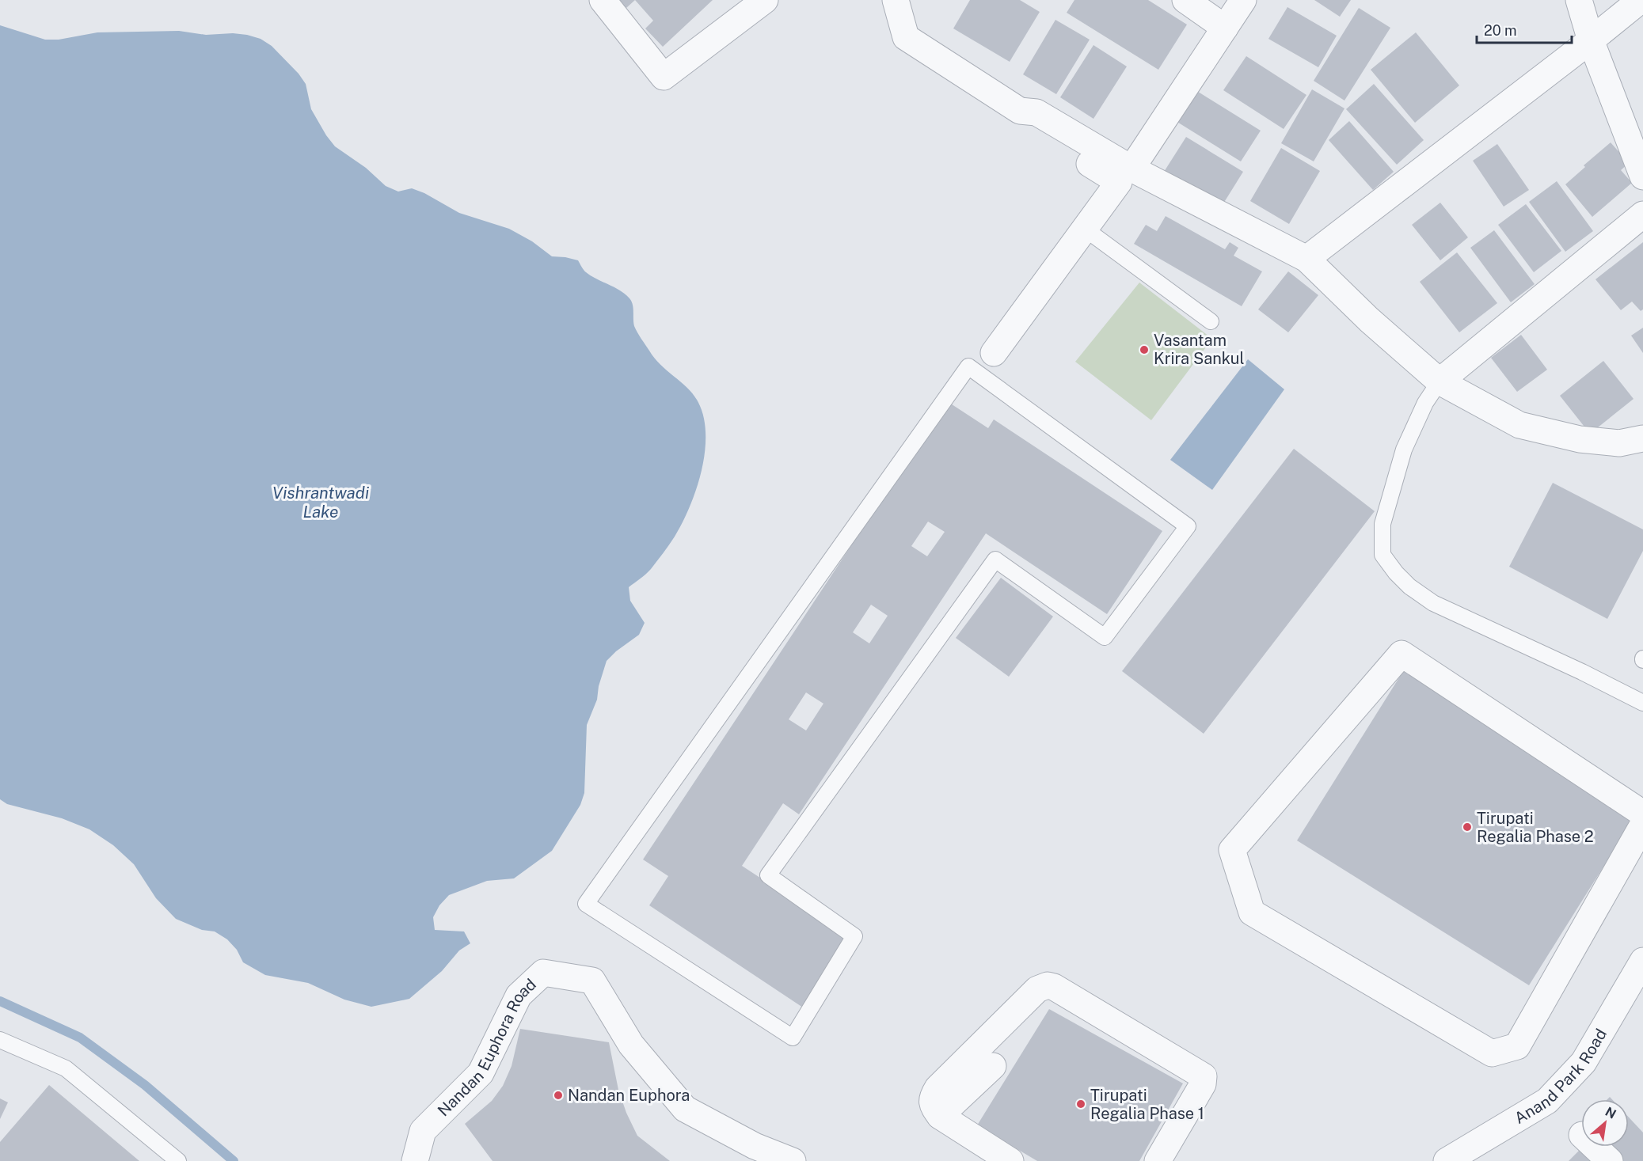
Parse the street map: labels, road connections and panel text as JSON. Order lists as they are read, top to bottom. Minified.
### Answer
{"streets":{"street":["Nandan Euphora Road","Anand Park Road"]},"water":["Vishrantwadi Lake"],"places":["Vasantam Krira Sankul","Tirupati Regalia Phase 2","Nandan Euphora","Tirupati Regalia Phase 1"],"scale_bar":"20 m","north":"top right"}
